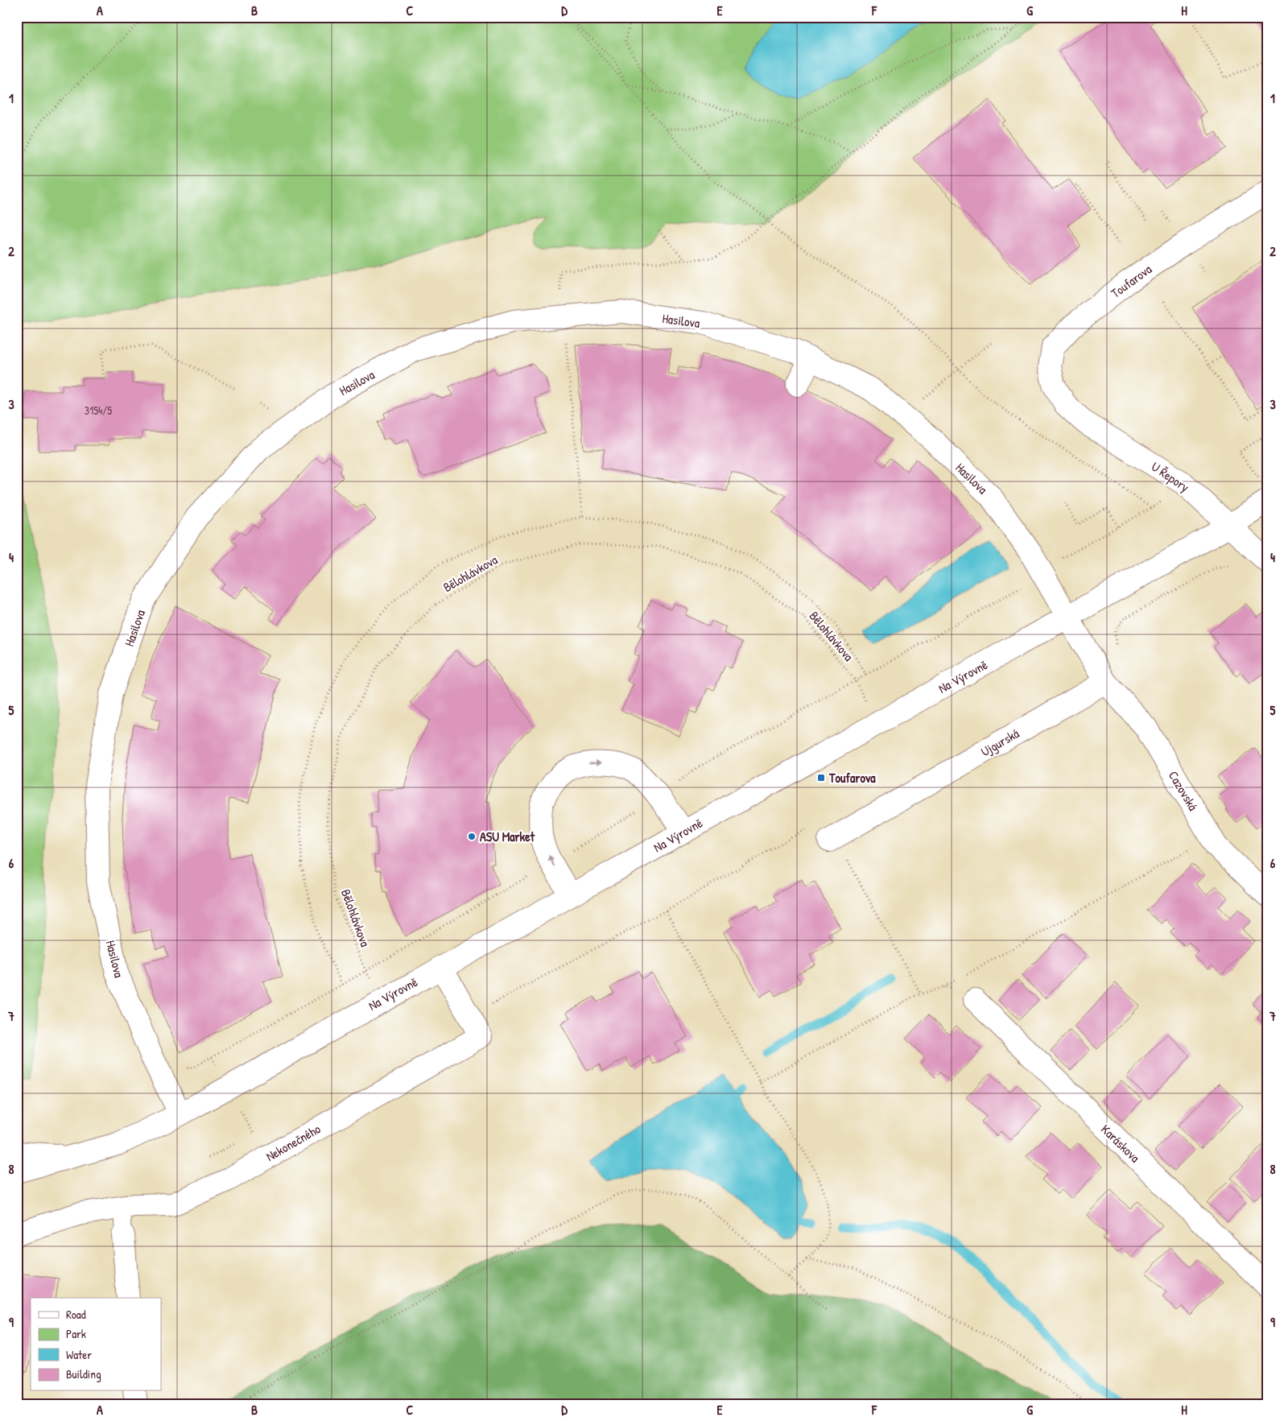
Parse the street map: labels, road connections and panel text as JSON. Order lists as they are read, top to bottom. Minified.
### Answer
{"streets":{"street":["Toufarova","Hasilova","U Řepory","Na Výrovně","Ujgurská","Cazovská","Nekonečného","Karáskova"],"path":["Bělohlávkova"]},"crossings":[["Toufarova","U Řepory"],["Hasilova","Na Výrovně"],["U Řepory","Na Výrovně"],["Bělohlávkova","Na Výrovně"],["Na Výrovně","Nekonečného"],["Ujgurská","Cazovská"]],"places":{"transit":["Toufarova"],"other":["ASU Market"]},"house_numbers":["3154/5"],"legend":["Road","Park","Water","Building"],"grid":{"columns":["A","B","C","D","E","F","G","H"],"rows":["1","2","3","4","5","6","7","8","9"]}}
